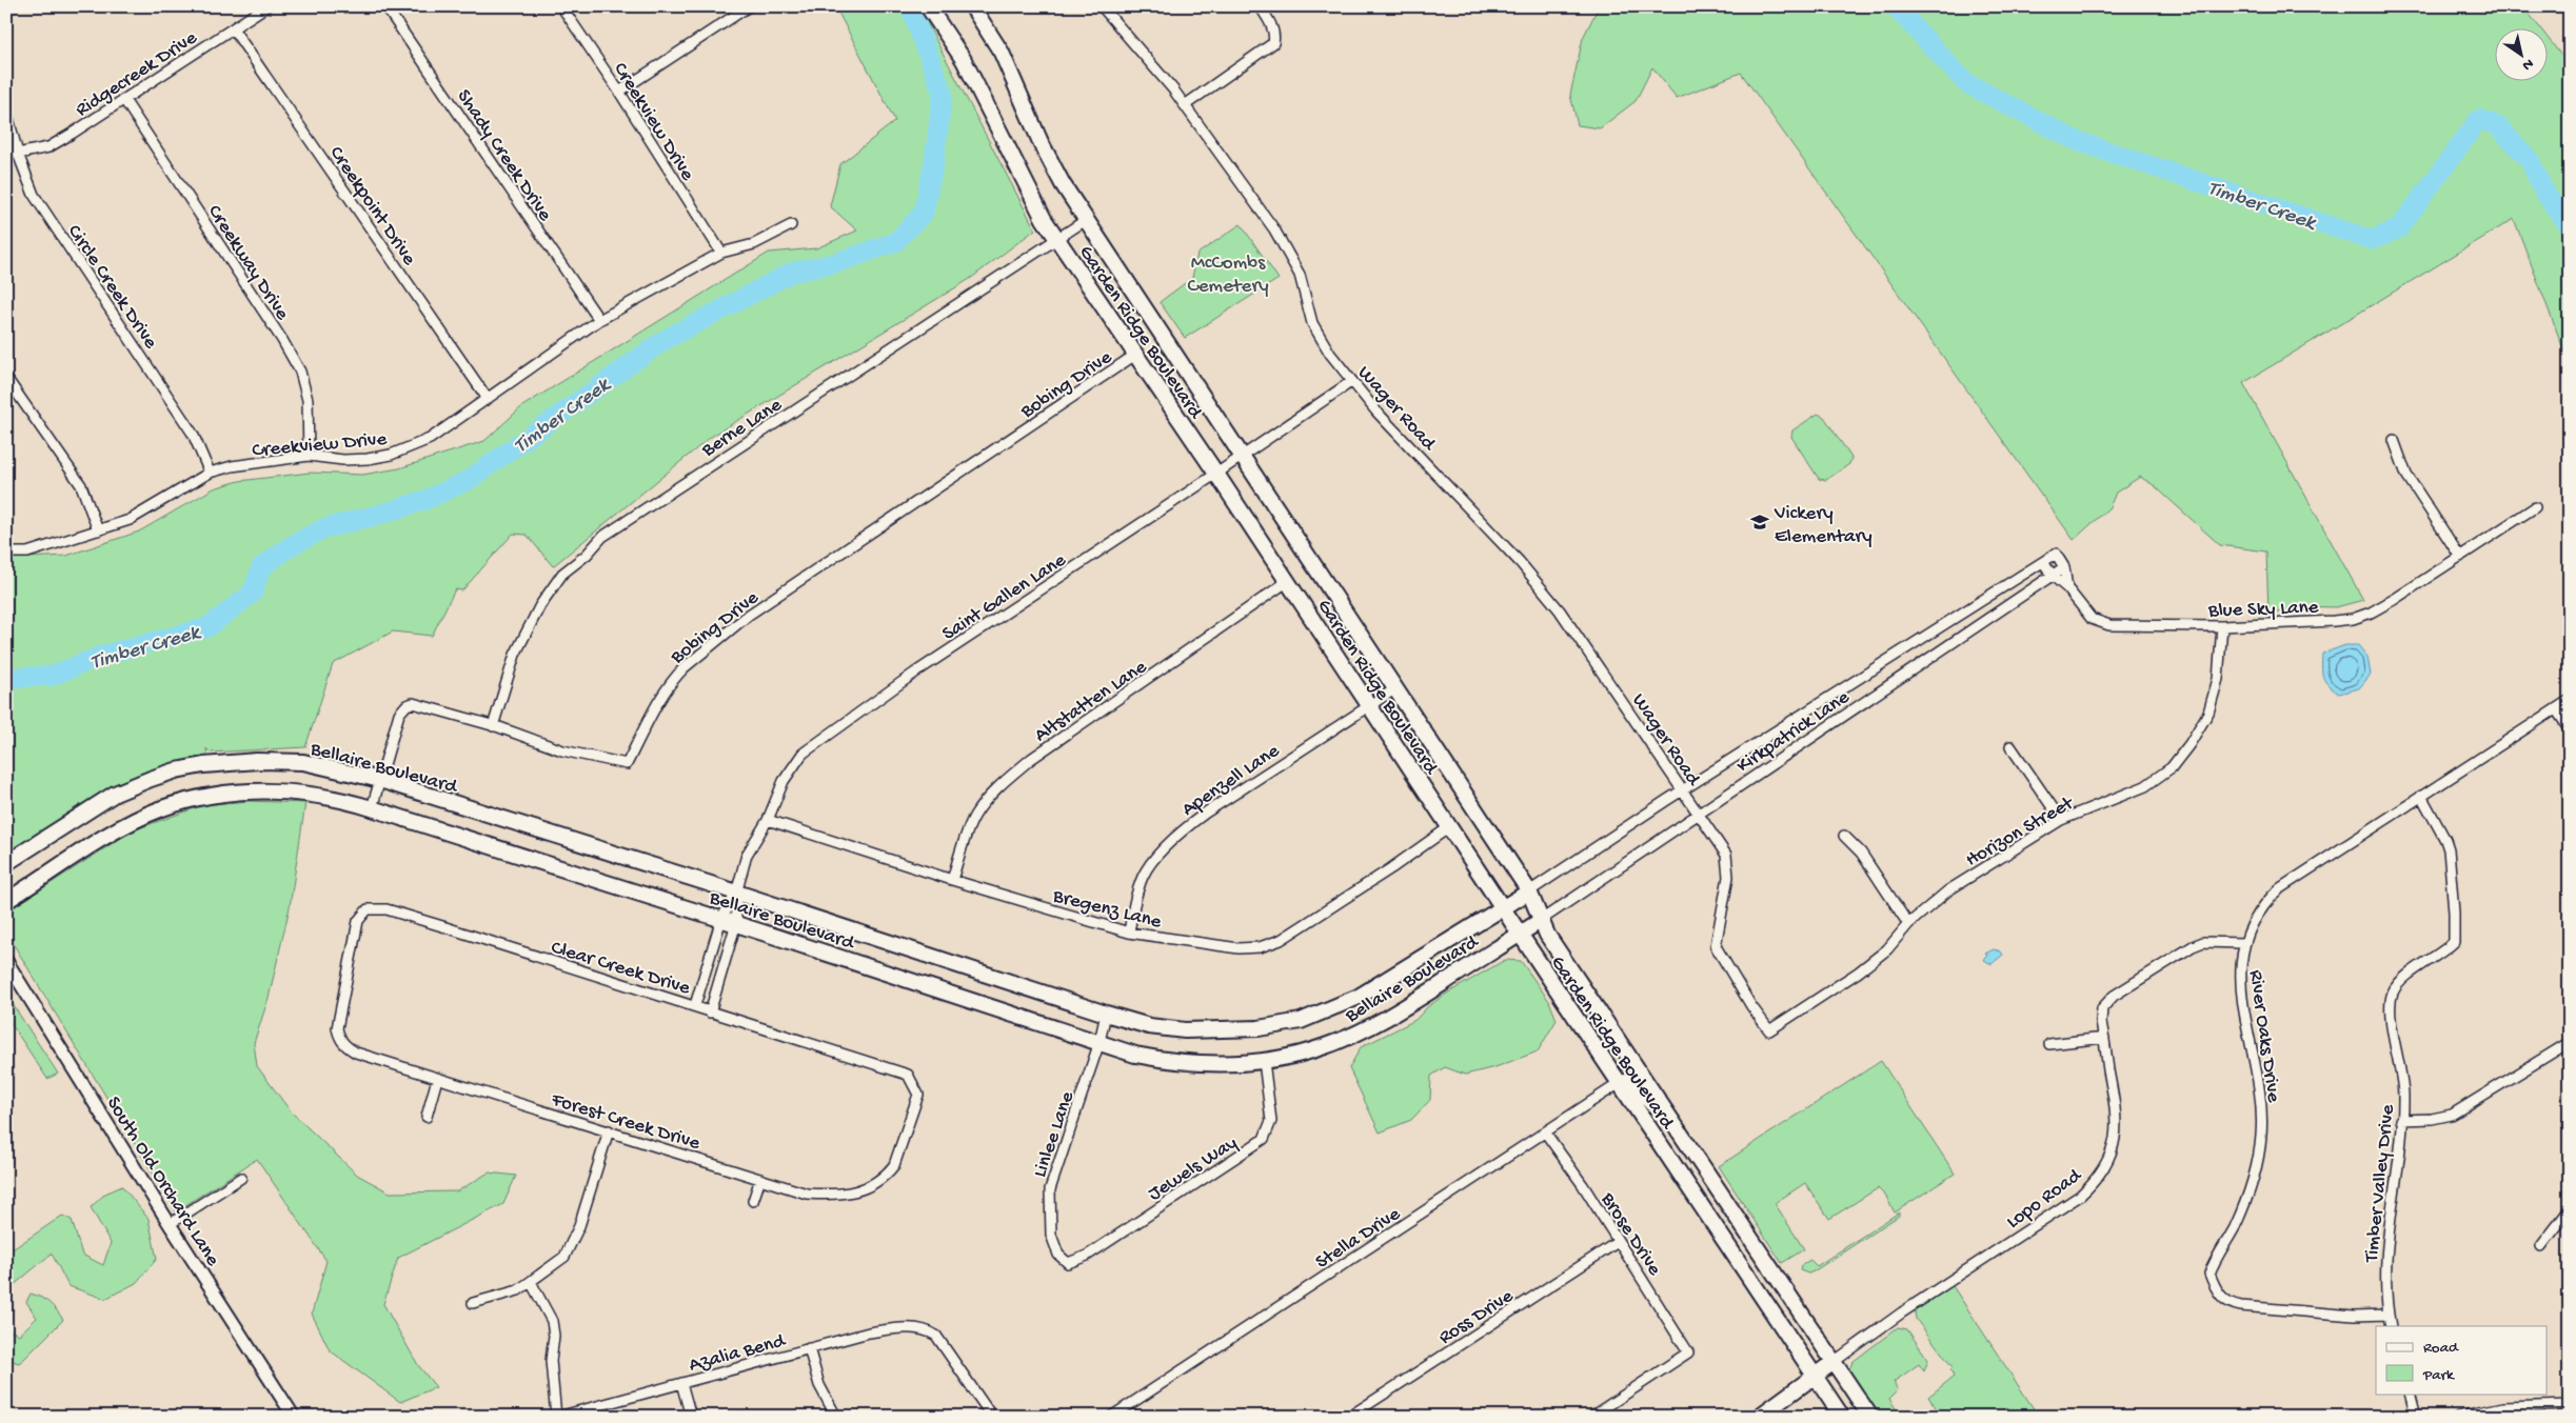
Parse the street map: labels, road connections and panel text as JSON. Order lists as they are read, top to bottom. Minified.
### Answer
{"streets":{"main road":["Garden Ridge Boulevard","Bellaire Boulevard"],"street":["Ridgecreek Drive","Creekview Drive","Shady Creek Drive","Creekpoint Drive","Creekway Drive","Circle Creek Drive","Bobing Drive","Wager Road","Berne Lane","Saint Gallen Lane","Blue Sky Lane","Altstatten Lane","Kirkpatrick Lane","Apenzell Lane","Horizon Street","Bregenz Lane","Clear Creek Drive","River Oaks Drive","Forest Creek Drive","Linlee Lane","Jewels Way","South Old Orchard Lane","Timber Valley Drive","Lopo Road","Brose Drive","Stella Drive","Ross Drive","Azalia Bend"]},"crossings":[["Ridgecreek Drive","Creekpoint Drive"],["Ridgecreek Drive","Creekway Drive"],["Ridgecreek Drive","Circle Creek Drive"],["Creekview Drive","Shady Creek Drive"],["Creekview Drive","Creekpoint Drive"],["Creekview Drive","Creekway Drive"],["Creekview Drive","Circle Creek Drive"],["Garden Ridge Boulevard","Bobing Drive"],["Garden Ridge Boulevard","Berne Lane"],["Garden Ridge Boulevard","Saint Gallen Lane"],["Garden Ridge Boulevard","Altstatten Lane"],["Garden Ridge Boulevard","Kirkpatrick Lane"],["Garden Ridge Boulevard","Bellaire Boulevard"],["Garden Ridge Boulevard","Apenzell Lane"],["Garden Ridge Boulevard","Bregenz Lane"],["Garden Ridge Boulevard","Lopo Road"],["Garden Ridge Boulevard","Stella Drive"],["Bobing Drive","Berne Lane"],["Bobing Drive","Bellaire Boulevard"],["Wager Road","Saint Gallen Lane"],["Wager Road","Kirkpatrick Lane"],["Wager Road","Horizon Street"],["Saint Gallen Lane","Bellaire Boulevard"],["Saint Gallen Lane","Bregenz Lane"],["Blue Sky Lane","Kirkpatrick Lane"],["Blue Sky Lane","Horizon Street"],["Altstatten Lane","Bregenz Lane"],["Kirkpatrick Lane","Bellaire Boulevard"],["Bellaire Boulevard","Linlee Lane"],["Bellaire Boulevard","Jewels Way"],["Apenzell Lane","Bregenz Lane"],["Clear Creek Drive","Forest Creek Drive"],["River Oaks Drive","Timber Valley Drive"],["River Oaks Drive","Lopo Road"],["Linlee Lane","Jewels Way"],["Brose Drive","Stella Drive"],["Brose Drive","Ross Drive"]],"water":["Timber Creek"],"parks":["McCombs Cemetery"],"places":{"school or university":["Vickery Elementary"]},"legend":["Road","Park"],"north":"bottom right"}
